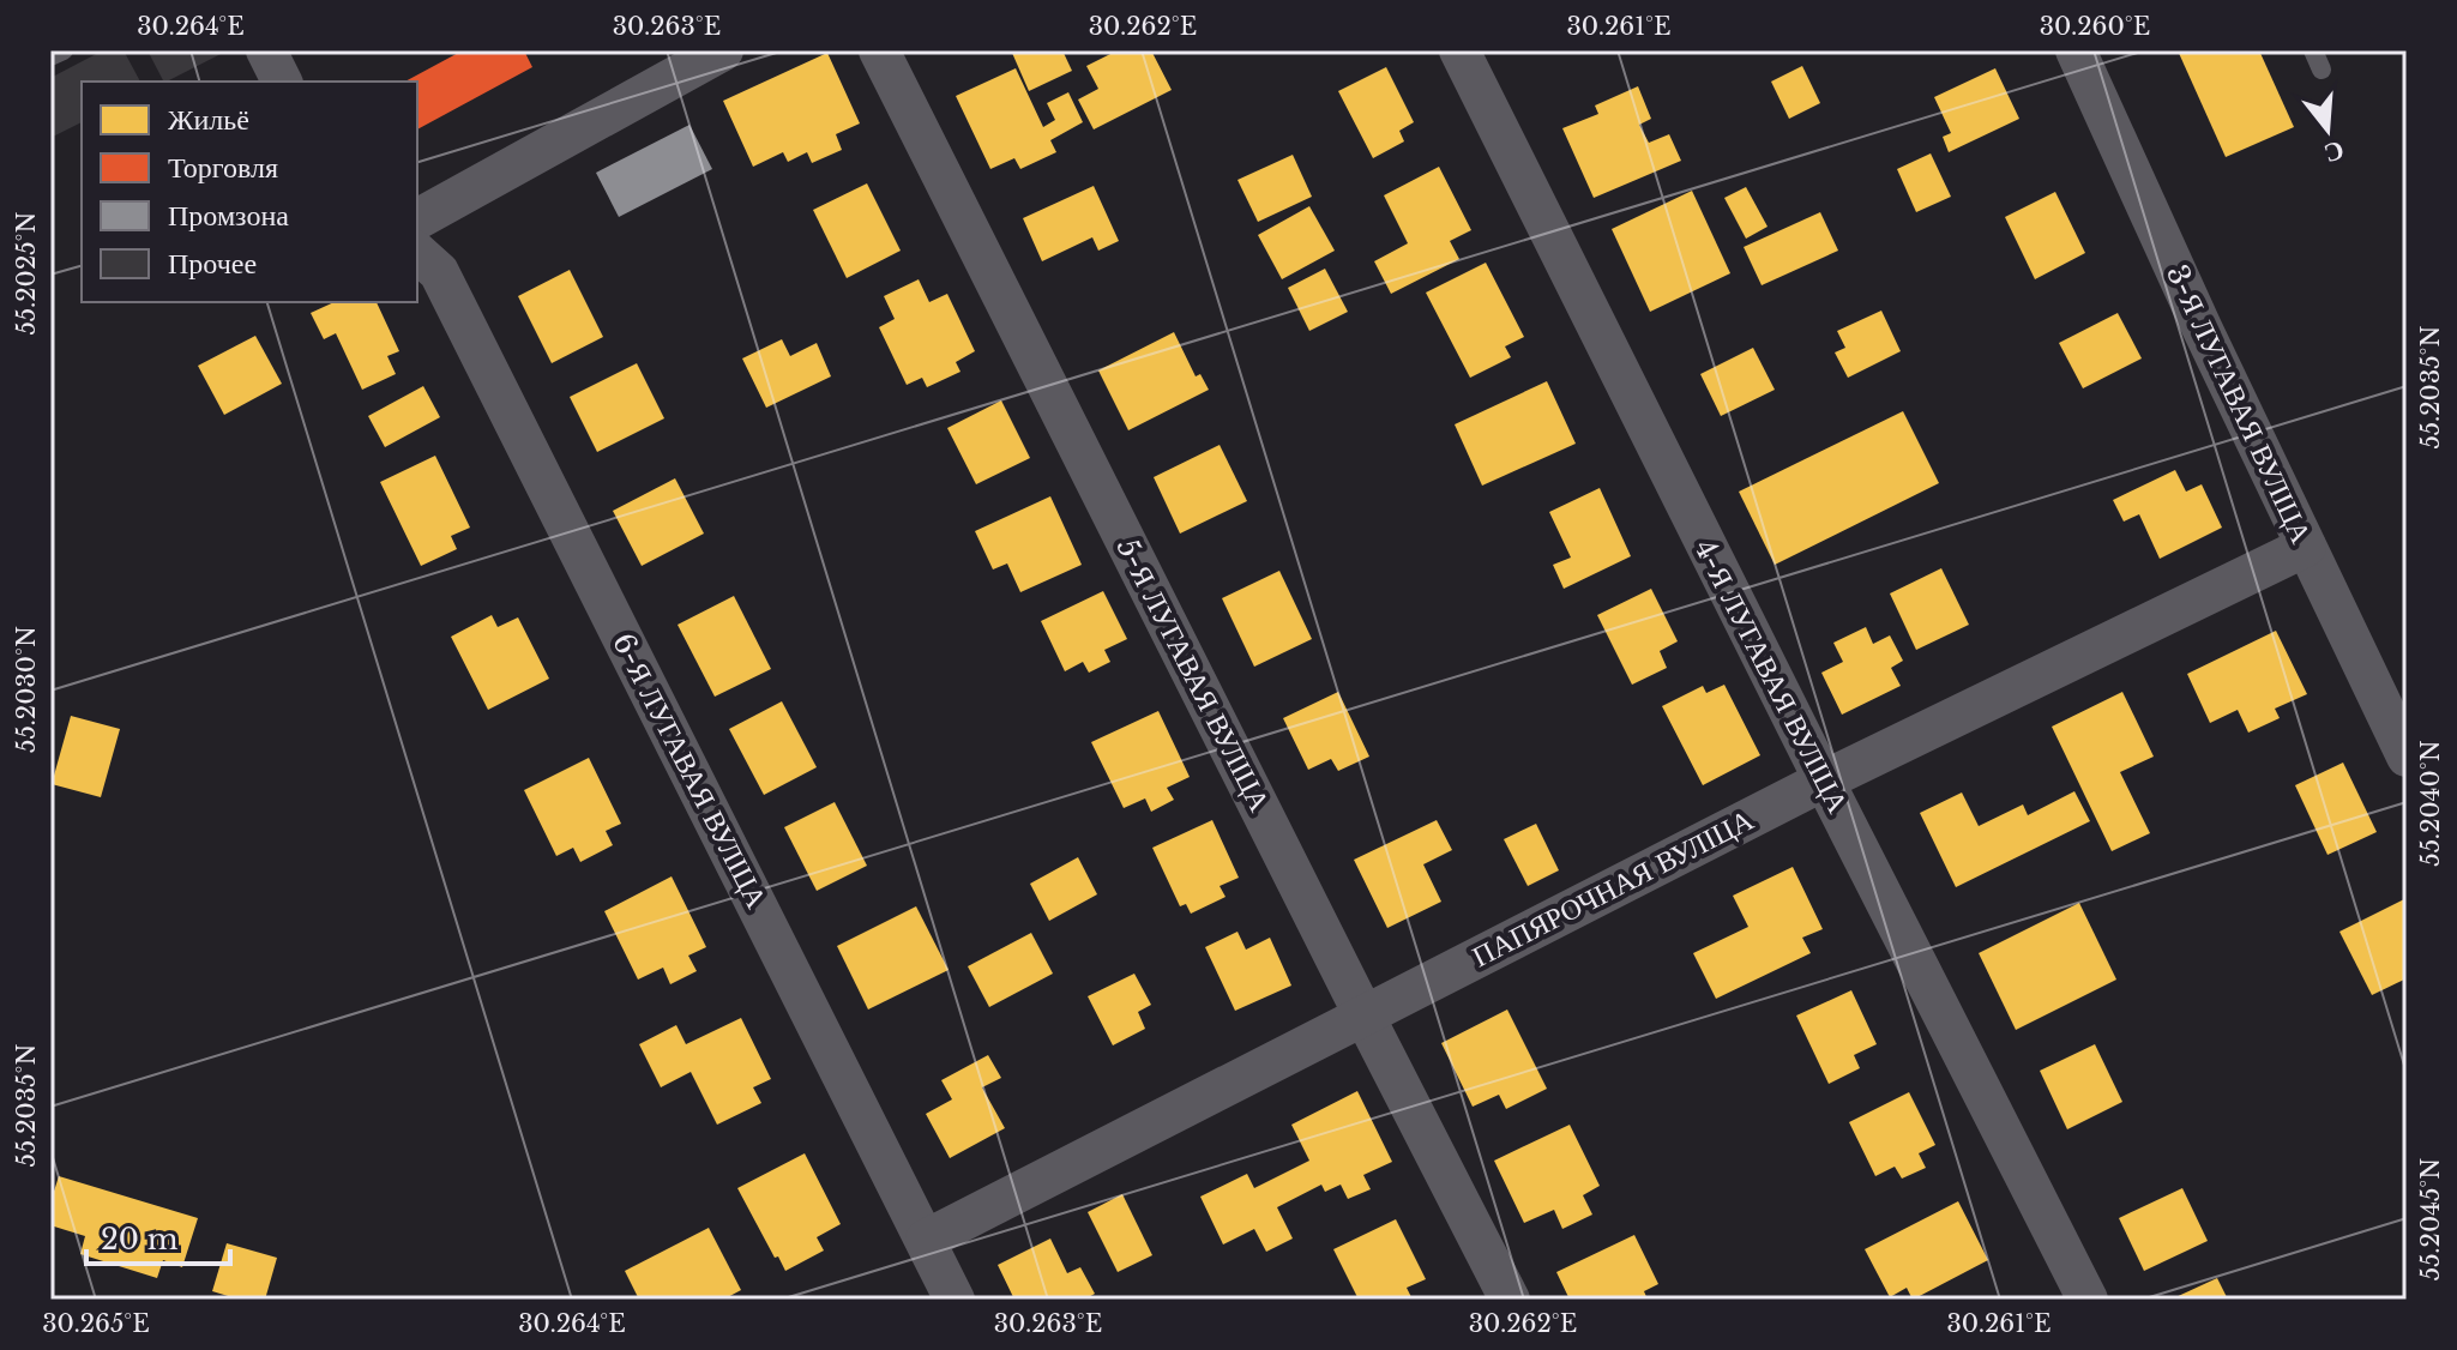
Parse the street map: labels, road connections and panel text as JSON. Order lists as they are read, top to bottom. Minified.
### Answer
{"streets":{"street":["3-Я ЛУГАВАЯ ВУЛІЦА","5-Я ЛУГАВАЯ ВУЛІЦА","4-Я ЛУГАВАЯ ВУЛІЦА","6-Я ЛУГАВАЯ ВУЛІЦА","ПАПЯРОЧНАЯ ВУЛІЦА"]},"crossings":[["3-Я ЛУГАВАЯ ВУЛІЦА","ПАПЯРОЧНАЯ ВУЛІЦА"],["5-Я ЛУГАВАЯ ВУЛІЦА","ПАПЯРОЧНАЯ ВУЛІЦА"],["4-Я ЛУГАВАЯ ВУЛІЦА","ПАПЯРОЧНАЯ ВУЛІЦА"],["6-Я ЛУГАВАЯ ВУЛІЦА","ПАПЯРОЧНАЯ ВУЛІЦА"]],"legend":["Жильё","Торговля","Промзона","Прочее"],"scale_bar":"20 m","north":"bottom","coordinates":["30.264°E","30.263°E","30.262°E","30.261°E","30.260°E","55.2025°N","55.2035°N","55.2030°N","55.2040°N","55.2045°N","30.265°E"]}
